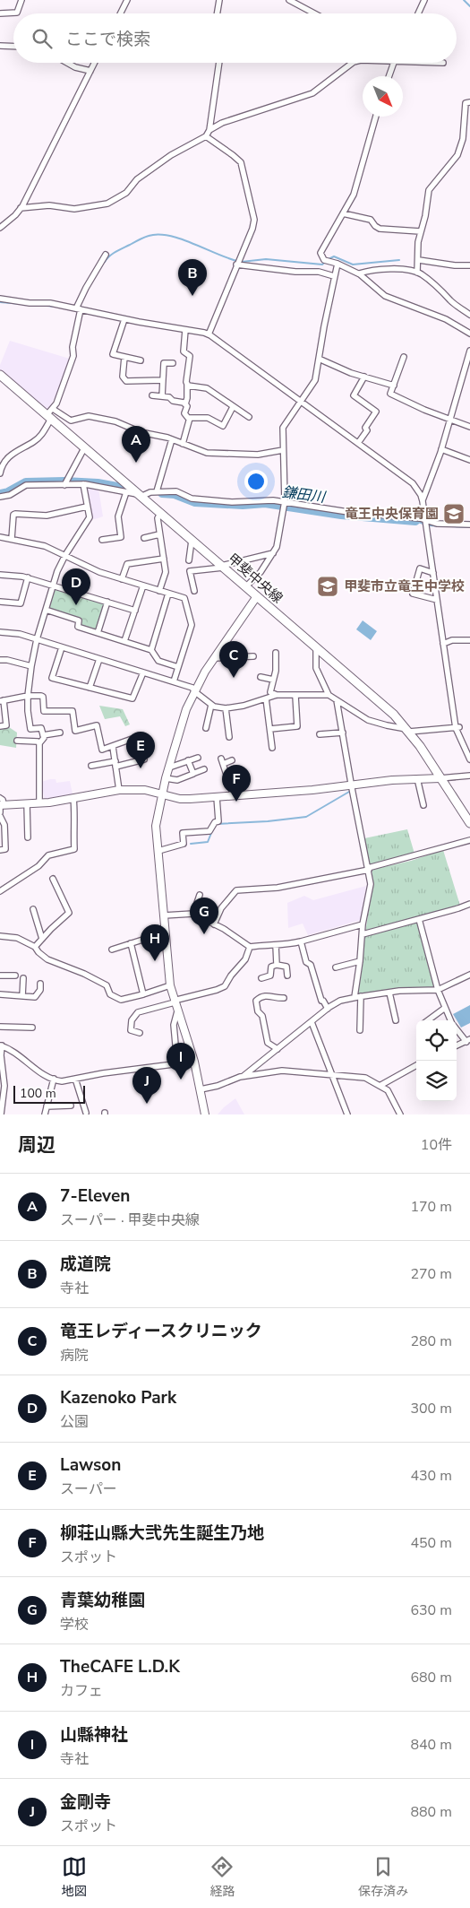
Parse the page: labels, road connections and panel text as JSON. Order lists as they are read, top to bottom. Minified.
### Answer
{"streets":{"main road":["甲斐中央線"]},"water":["鎌田川"],"places":{"school or university":["竜王中央保育園","甲斐市立竜王中学校"]},"scale_bar":"100 m","north":"bottom right","page":{"search":"ここで検索","pins":["B","A","D","C","E","F","G","H","I","J"],"scale":"100 m","heading":["周辺","10件"],"list":[{"mark":"A","name":"7-Eleven","note":"スーパー · 甲斐中央線","value":"170 m"},{"mark":"B","name":"成道院","note":"寺社","value":"270 m"},{"mark":"C","name":"竜王レディースクリニック","note":"病院","value":"280 m"},{"mark":"D","name":"Kazenoko Park","note":"公園","value":"300 m"},{"mark":"E","name":"Lawson","note":"スーパー","value":"430 m"},{"mark":"F","name":"柳荘山縣大弐先生誕生乃地","note":"スポット","value":"450 m"},{"mark":"G","name":"青葉幼稚園","note":"学校","value":"630 m"},{"mark":"H","name":"TheCAFE L.D.K","note":"カフェ","value":"680 m"},{"mark":"I","name":"山縣神社","note":"寺社","value":"840 m"},{"mark":"J","name":"金剛寺","note":"スポット","value":"880 m"}],"nav":["地図","経路","保存済み"]}}
